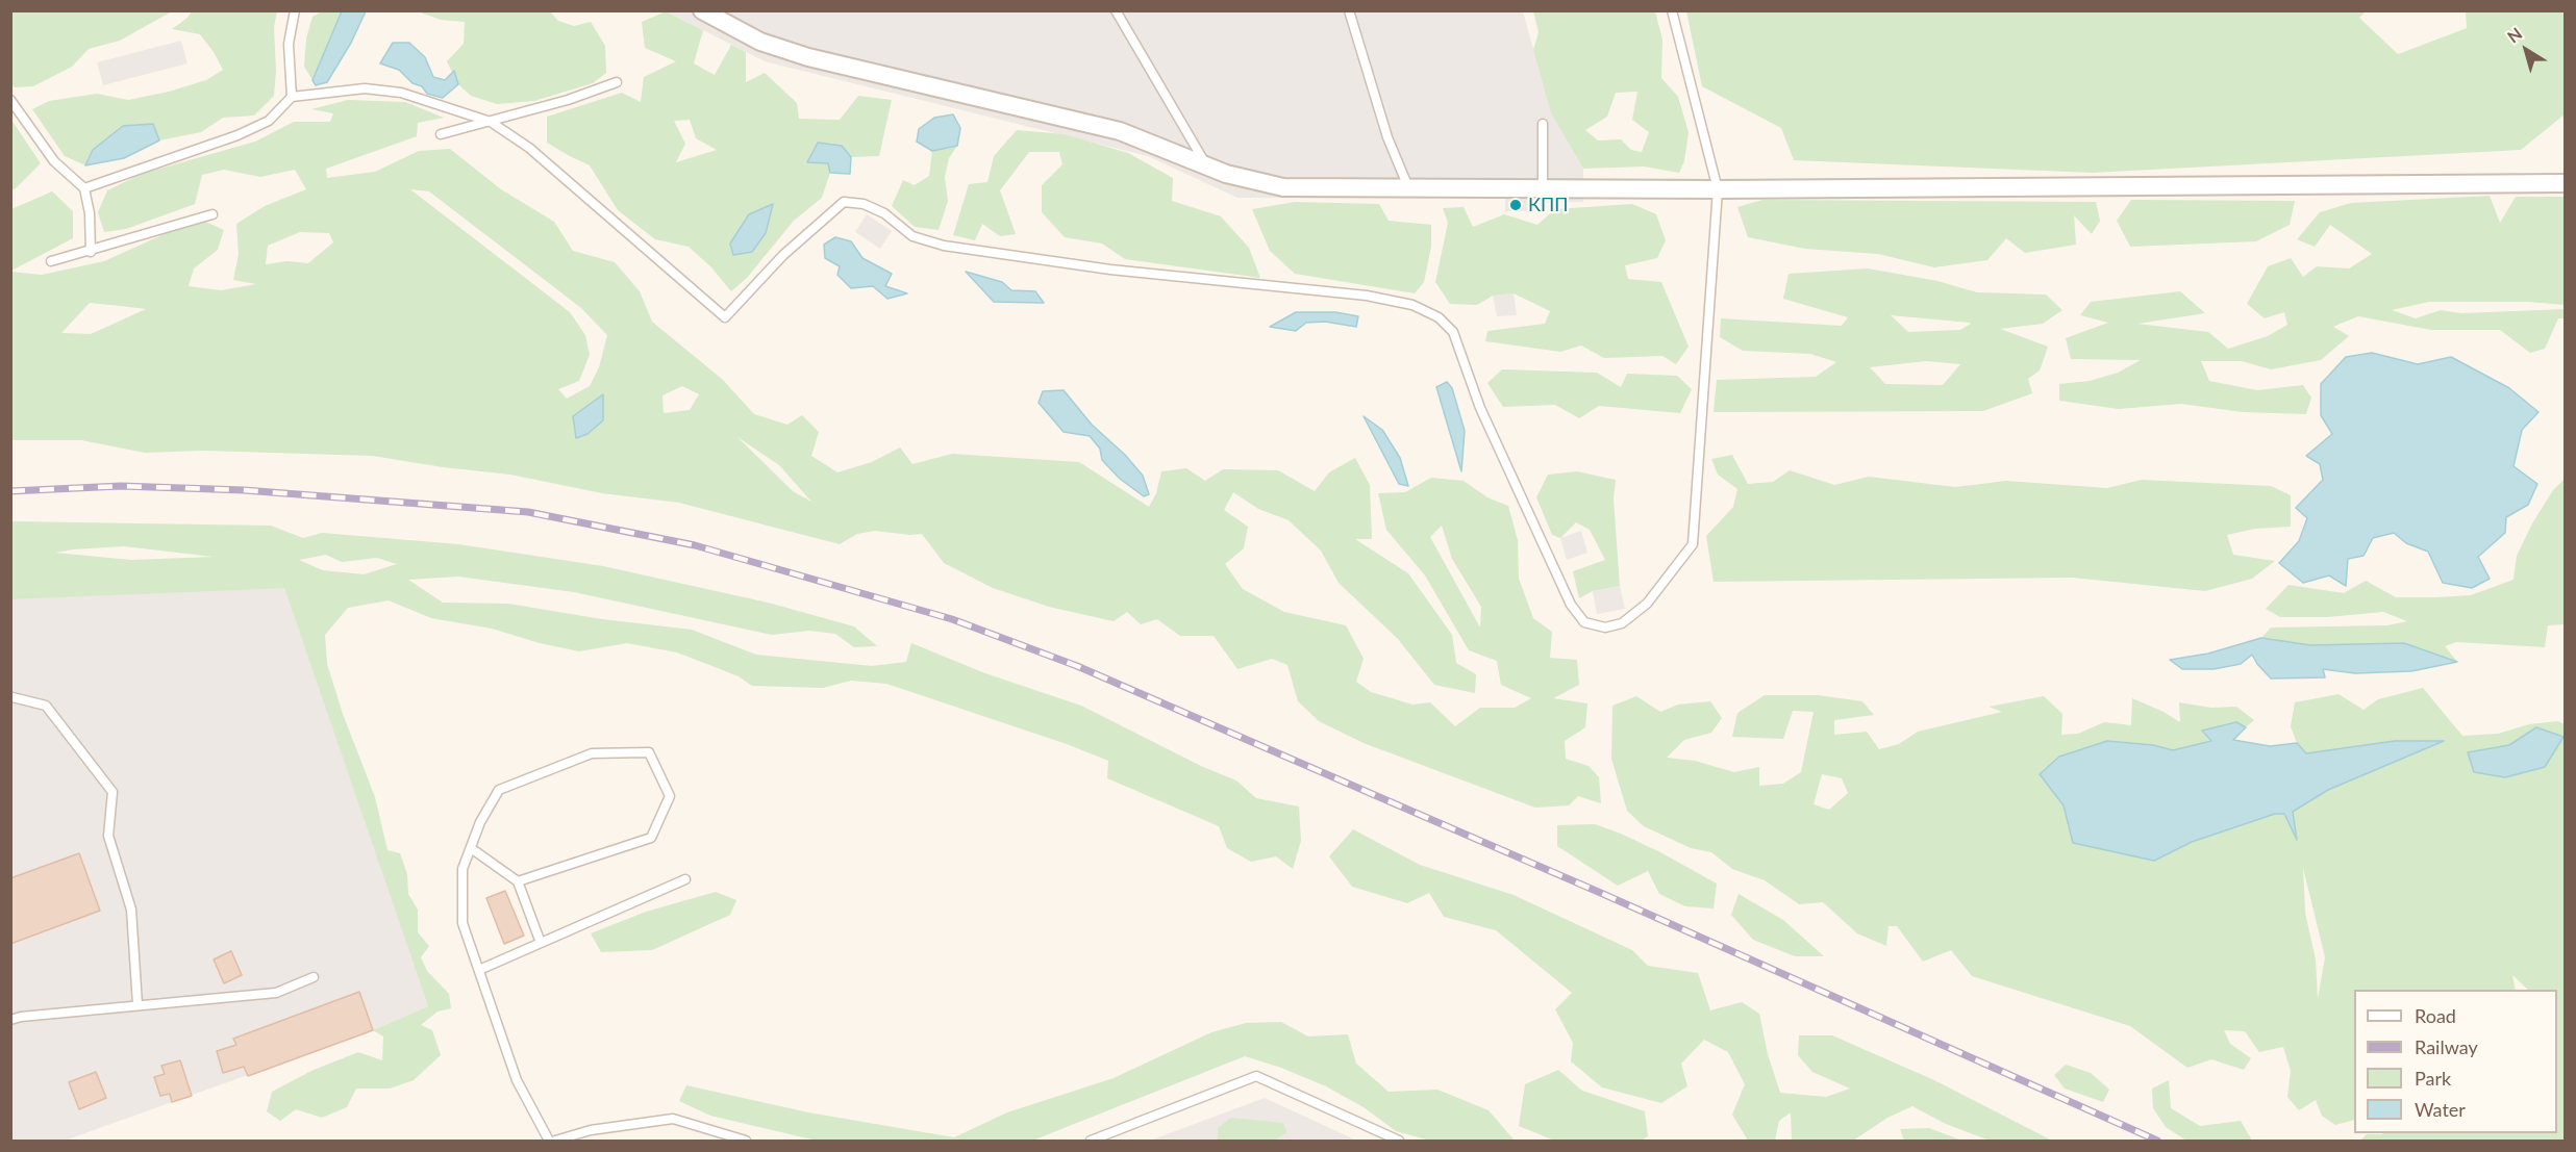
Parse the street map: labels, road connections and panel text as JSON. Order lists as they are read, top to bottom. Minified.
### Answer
{"places":["КПП"],"legend":["Road","Railway","Park","Water"],"north":"top left"}
